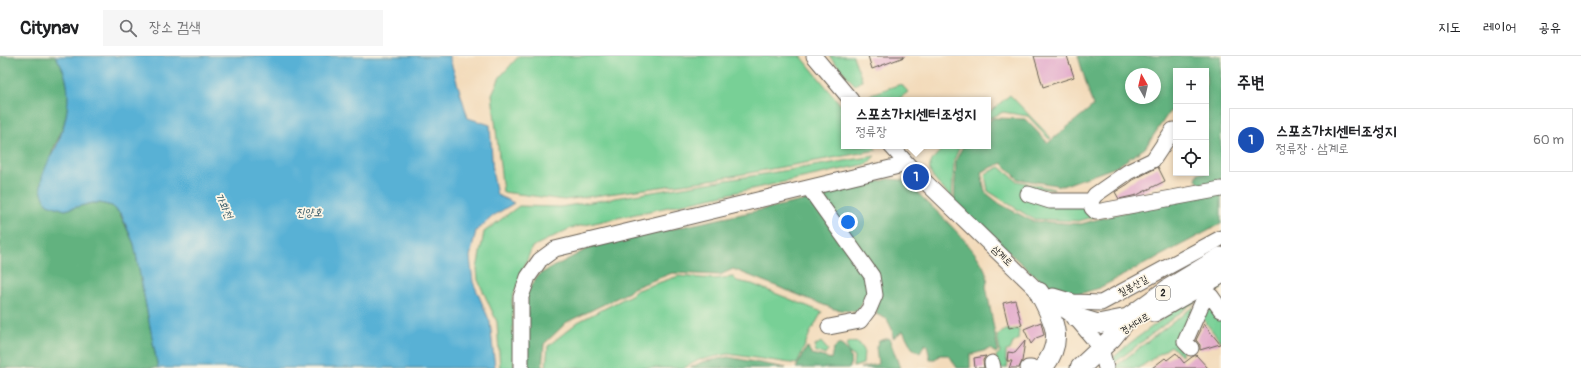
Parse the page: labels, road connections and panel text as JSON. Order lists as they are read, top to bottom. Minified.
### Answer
{"streets":{"main road":["2","경서대로"],"street":["삼계로","칠봉산길"]},"crossings":[["삼계로","2"],["삼계로","경서대로"],["2","경서대로"]],"water":["가화천","진양호"],"north":"top","page":{"header":"Citynav","search":"장소 검색","nav":["지도","레이어","공유"],"heading":"주변","map_buttons":["+","−"],"popup":["스포츠가치센터조성지","정류장"],"list":[{"mark":"1","name":"스포츠가치센터조성지","note":"정류장 · 삼계로","value":"60 m"}],"pins":"1"}}
